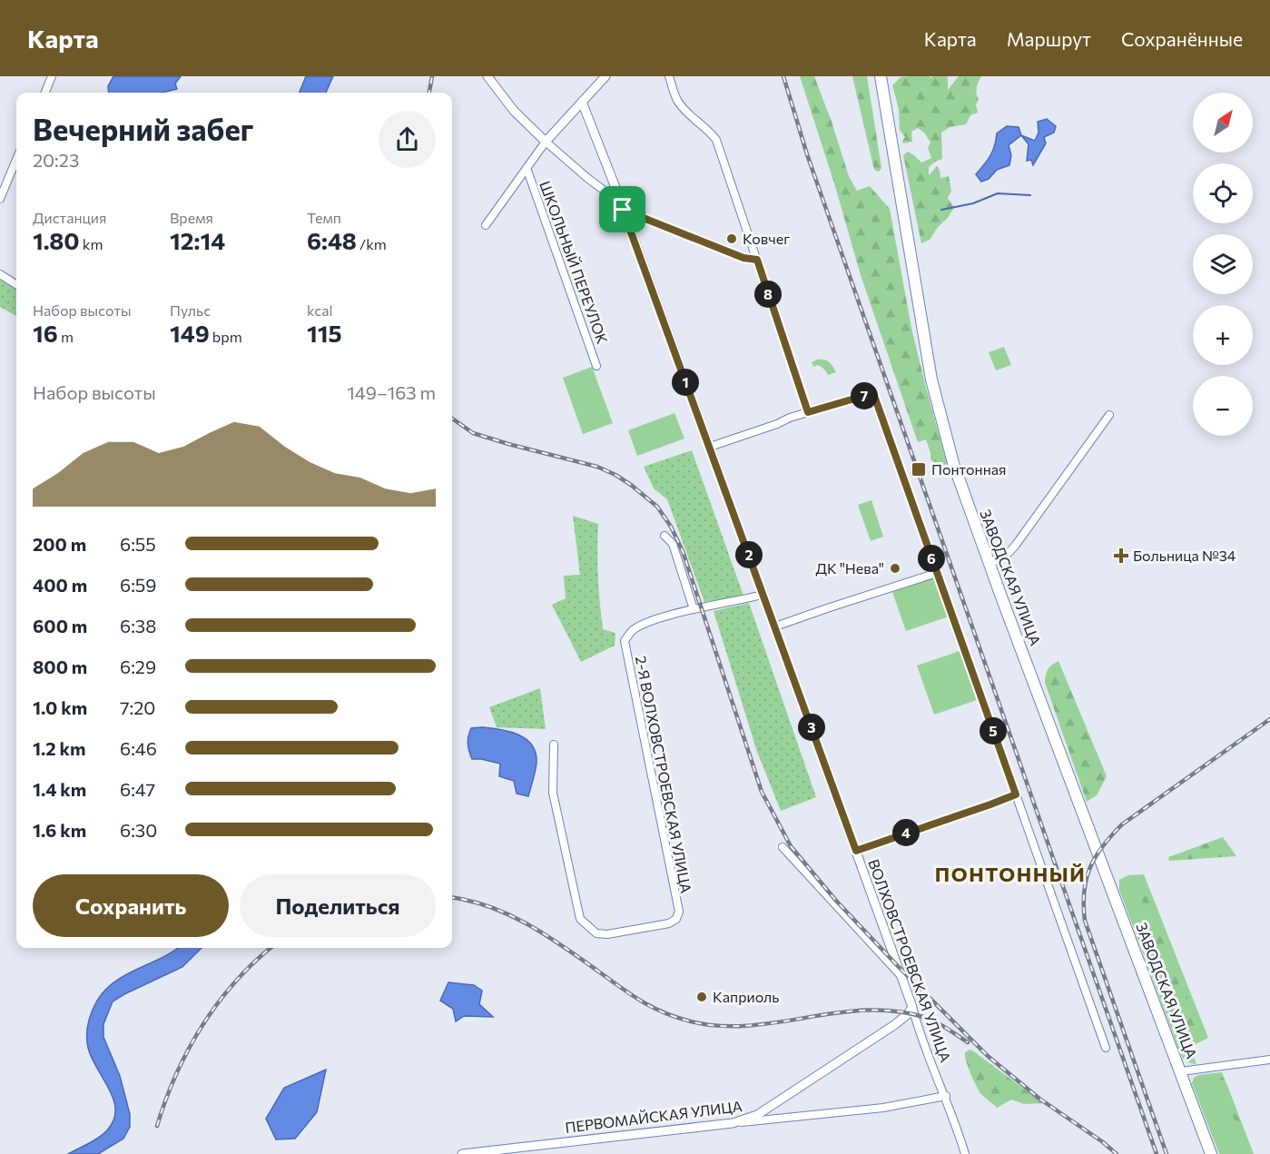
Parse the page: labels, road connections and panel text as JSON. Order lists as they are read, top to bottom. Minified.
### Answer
{"streets":{"main road":["ЗАВОДСКАЯ УЛИЦА"],"street":["ШКОЛЬНЫЙ ПЕРЕУЛОК","2-Я ВОЛХОВСТРОЕВСКАЯ УЛИЦА","ВОЛХОВСТРОЕВСКАЯ УЛИЦА","ПЕРВОМАЙСКАЯ УЛИЦА"]},"crossings":[["ВОЛХОВСТРОЕВСКАЯ УЛИЦА","ПЕРВОМАЙСКАЯ УЛИЦА"]],"districts":["ПОНТОННЫЙ"],"places":{"other":["Ковчег","ДК \"Нева\"","Каприоль"],"transit":["Понтонная"],"health":["Больница №34"]},"north":"top right","page":{"header":"Карта","nav":["Карта","Маршрут","Сохранённые"],"map_buttons":["+","−"],"heading":["Вечерний забег","20:23"],"stats":[["Дистанция","1.80 km"],["Время","12:14"],["Темп","6:48 /km"],["Набор высоты","16 m"],["Пульс","149 bpm"],["kcal","115"]],"pins":["8","1","7","2","6","3","5","4"],"chart":["Набор высоты","149–163 m"],"list":[{"name":"200 m","note":"6:55"},{"name":"400 m","note":"6:59"},{"name":"600 m","note":"6:38"},{"name":"800 m","note":"6:29"},{"name":"1.0 km","note":"7:20"},{"name":"1.2 km","note":"6:46"},{"name":"1.4 km","note":"6:47"},{"name":"1.6 km","note":"6:30"}],"buttons":["Сохранить","Поделиться"]}}
